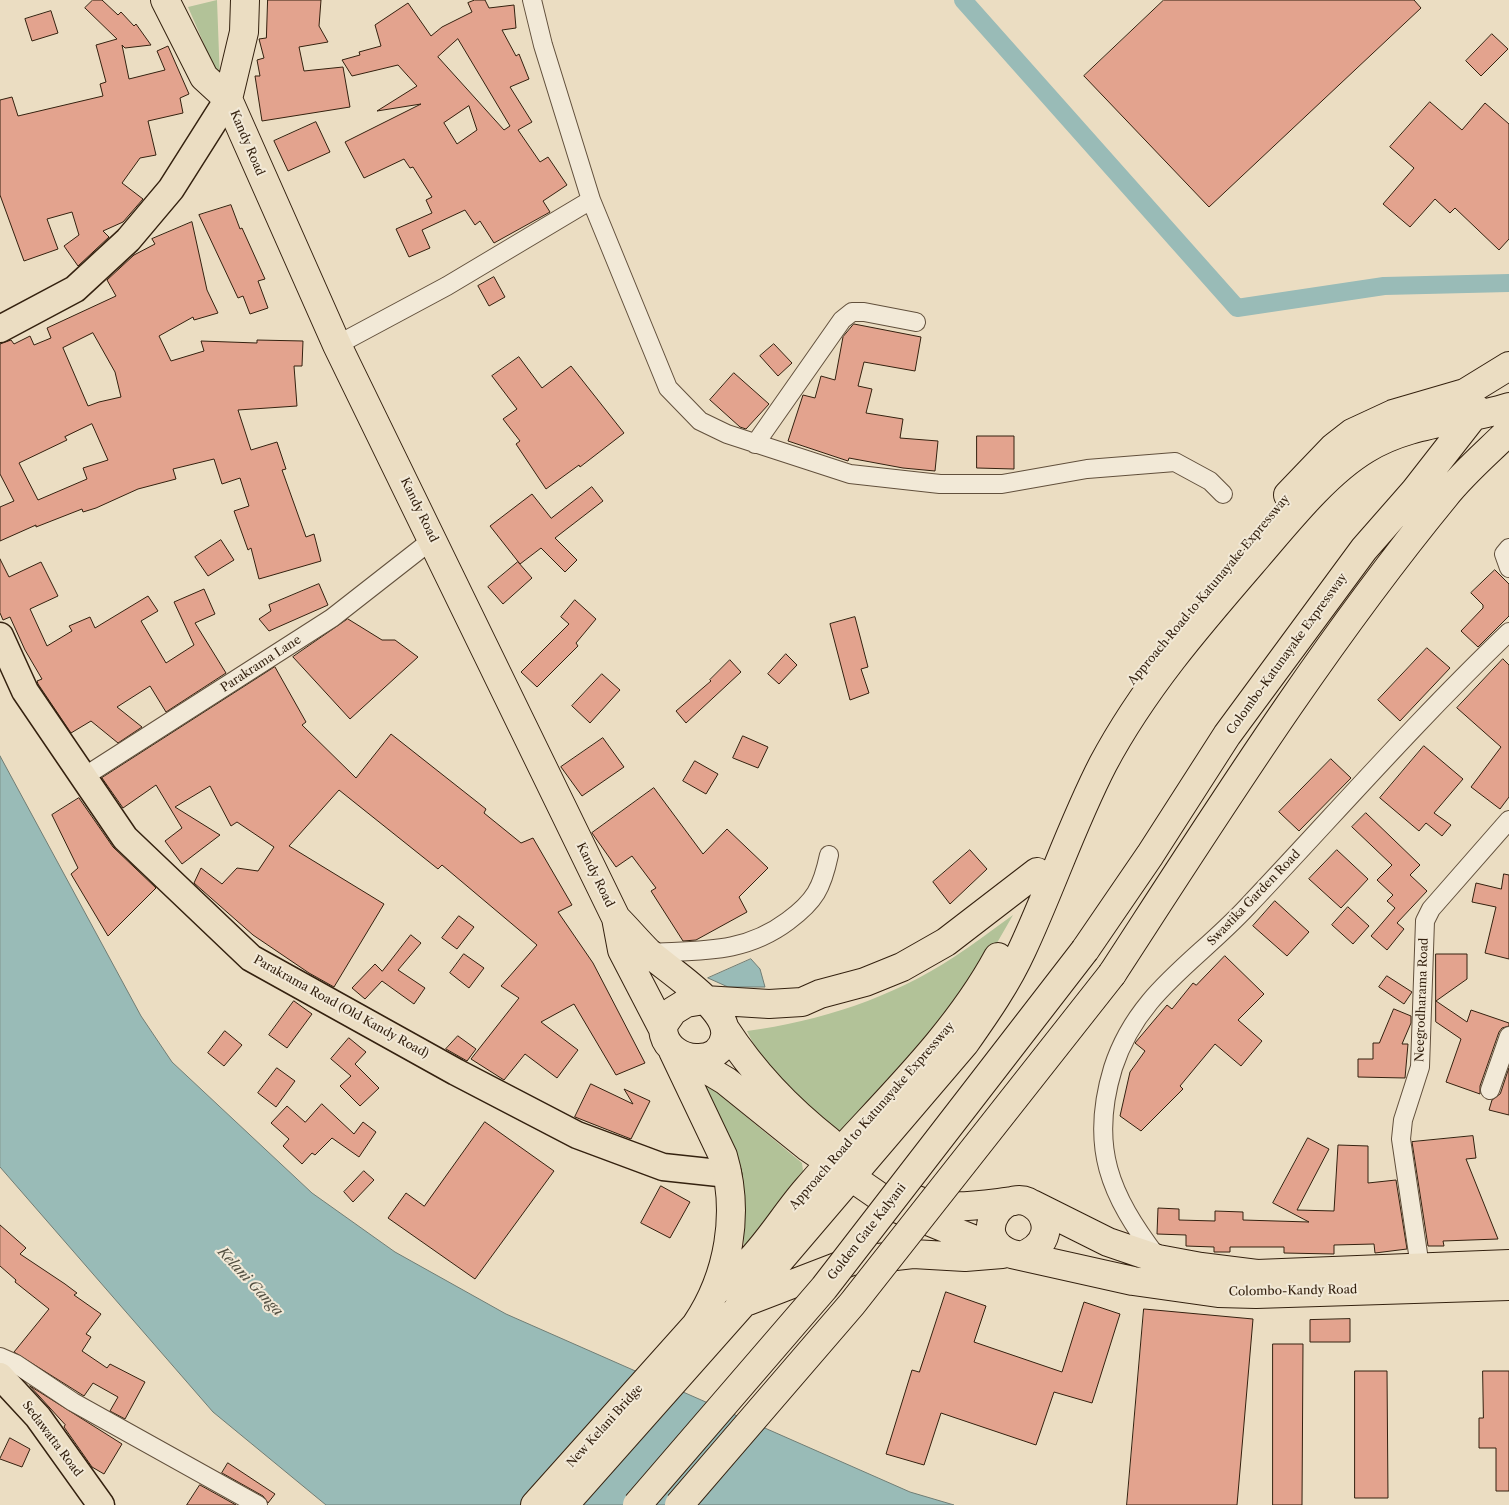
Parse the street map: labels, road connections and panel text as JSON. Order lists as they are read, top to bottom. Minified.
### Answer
{"streets":{"highway":["Kandy Road","Approach Road to Katunayake Expressway","Colombo-Katunayake Expressway","Golden Gate Kalyani","Colombo-Kandy Road","New Kelani Bridge"],"main road":["Parakrama Road (Old Kandy Road)","Sedawatta Road"],"street":["Parakrama Lane","Swastika Garden Road","Neegrodharama Road"]},"crossings":[["Kandy Road","Parakrama Lane"],["Approach Road to Katunayake Expressway","Colombo-Katunayake Expressway"],["Approach Road to Katunayake Expressway","Colombo-Kandy Road"],["Approach Road to Katunayake Expressway","New Kelani Bridge"],["Colombo-Katunayake Expressway","Golden Gate Kalyani"],["Parakrama Lane","Parakrama Road (Old Kandy Road)"],["Swastika Garden Road","Colombo-Kandy Road"],["Neegrodharama Road","Colombo-Kandy Road"]],"water":["Kelani Ganga"]}
